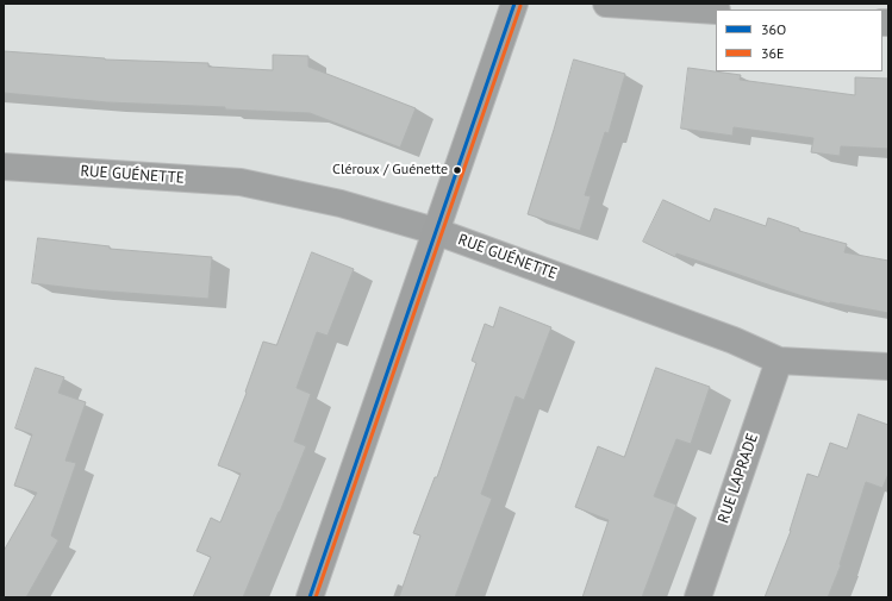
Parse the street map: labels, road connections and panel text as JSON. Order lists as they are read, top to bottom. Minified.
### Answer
{"streets":{"street":["RUE GUÉNETTE","RUE LAPRADE"]},"crossings":[["RUE GUÉNETTE","RUE LAPRADE"]],"places":["Cléroux / Guénette"],"lines":["transit line 36O","transit line 36E"],"legend":["36O","36E"]}
